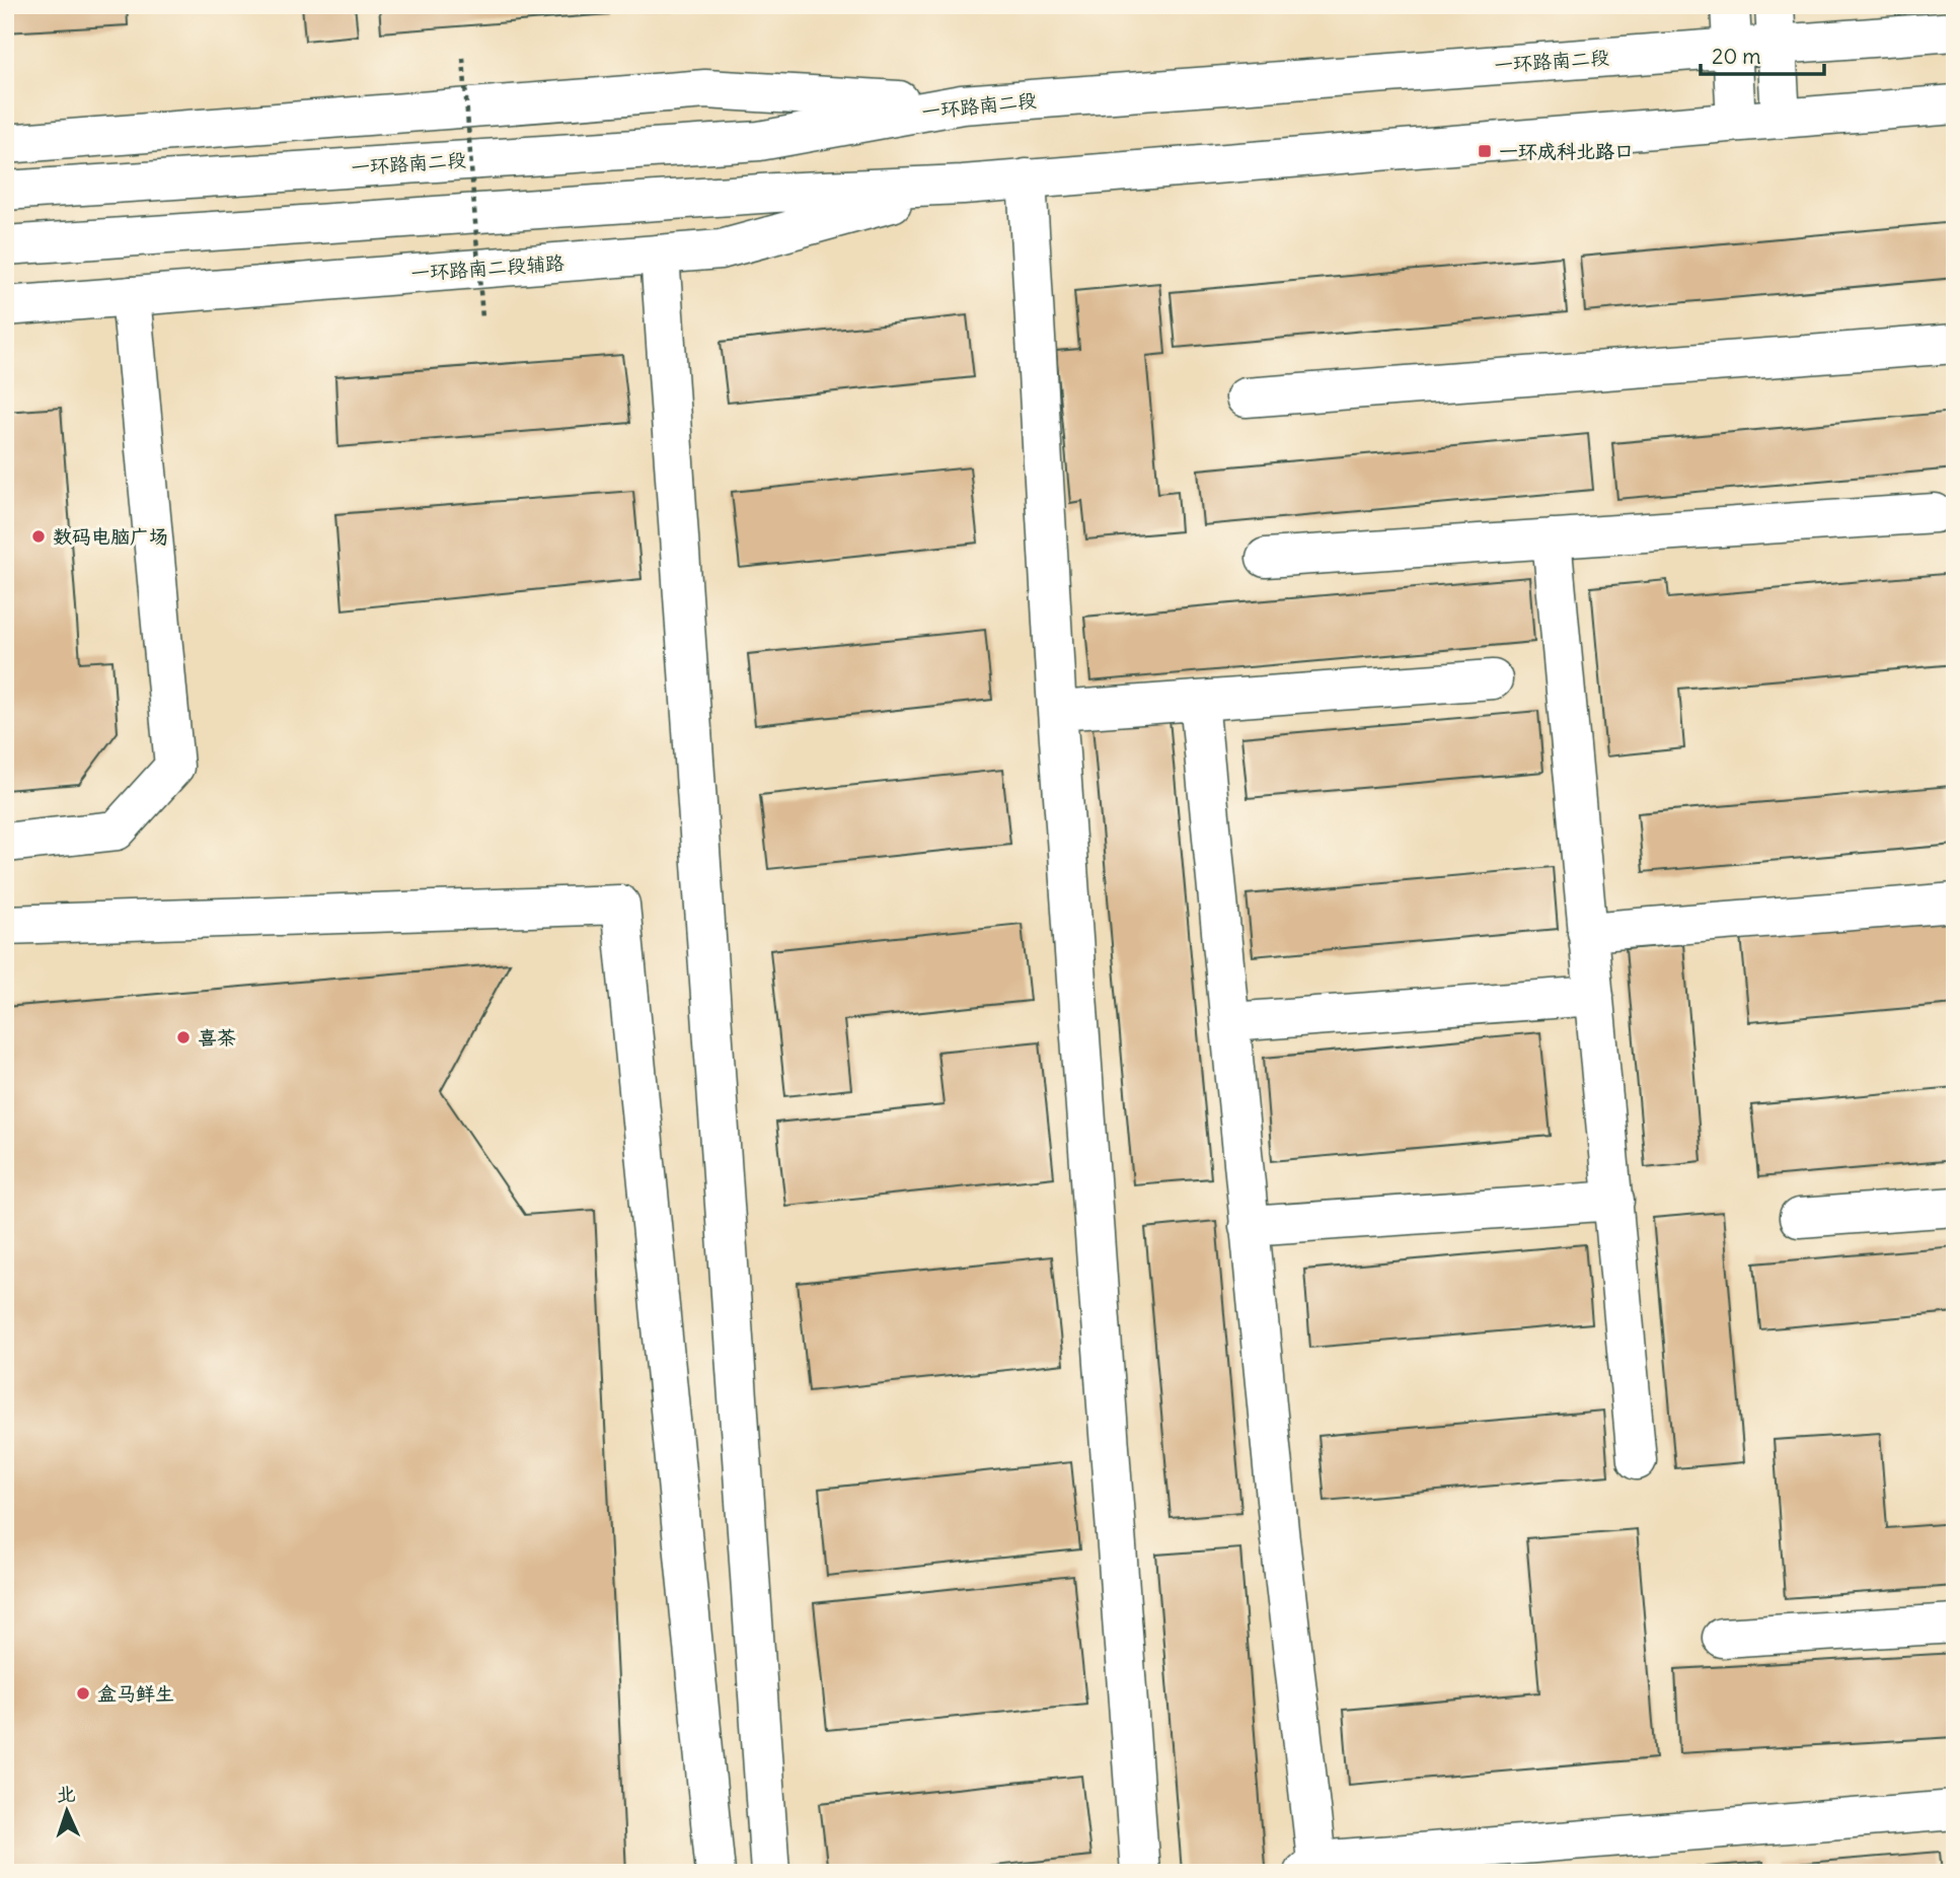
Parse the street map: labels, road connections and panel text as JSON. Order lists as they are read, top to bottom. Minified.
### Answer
{"streets":{"main road":["一环路南二段","一环路南二段辅路"]},"places":{"transit":["一环成科北路口"],"other":["数码电脑广场","喜茶","盒马鲜生"]},"scale_bar":"20 m","north":"top"}
